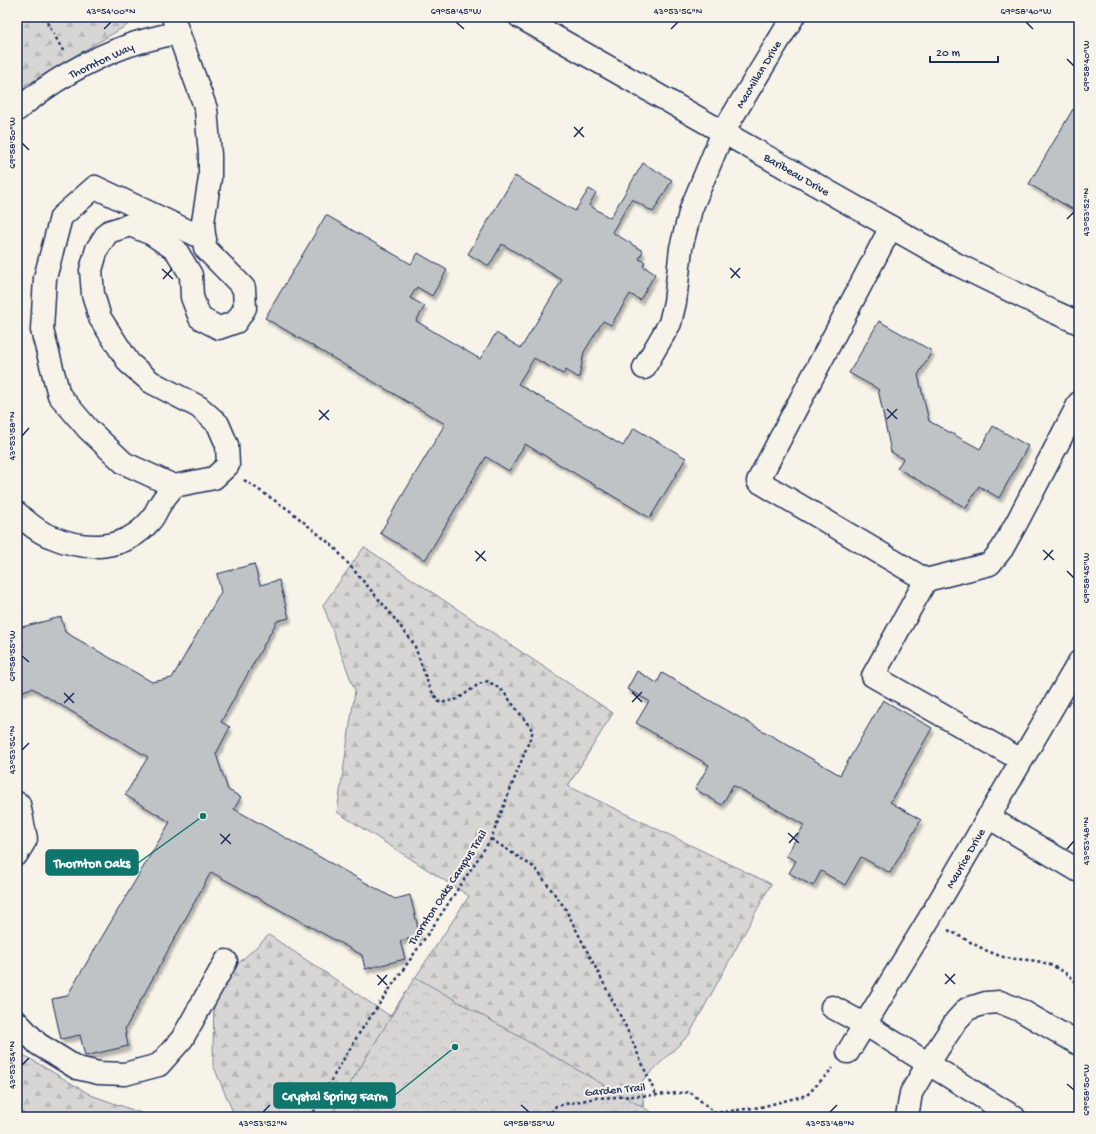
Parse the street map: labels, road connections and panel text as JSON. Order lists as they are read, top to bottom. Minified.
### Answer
{"streets":{"street":["Thornton Way","MacMillan Drive","Baribeau Drive","Maurice Drive"],"path":["Thornton Oaks Campus Trail","Garden Trail"]},"crossings":[["MacMillan Drive","Baribeau Drive"],["Maurice Drive","Garden Trail"]],"places":["Thornton Oaks","Crystal Spring Farm"],"scale_bar":"20 m","coordinates":["43°54'00\"N","69°58'45\"W","43°53'56\"N","69°58'40\"W","69°58'50\"W","43°53'52\"N","43°53'58\"N","69°58'55\"W","43°53'48\"N","43°53'54\"N"]}
